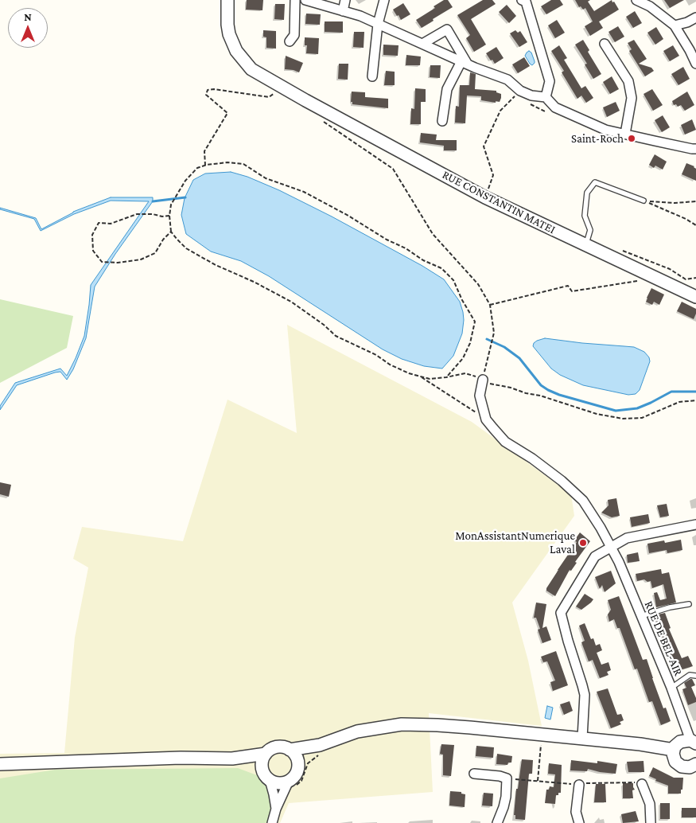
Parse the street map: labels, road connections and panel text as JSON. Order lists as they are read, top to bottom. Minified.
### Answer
{"streets":{"street":["RUE CONSTANTIN MATEI","RUE DE BEL-AIR"]},"places":["Saint-Roch","MonAssistantNumerique Laval"],"north":"top"}
